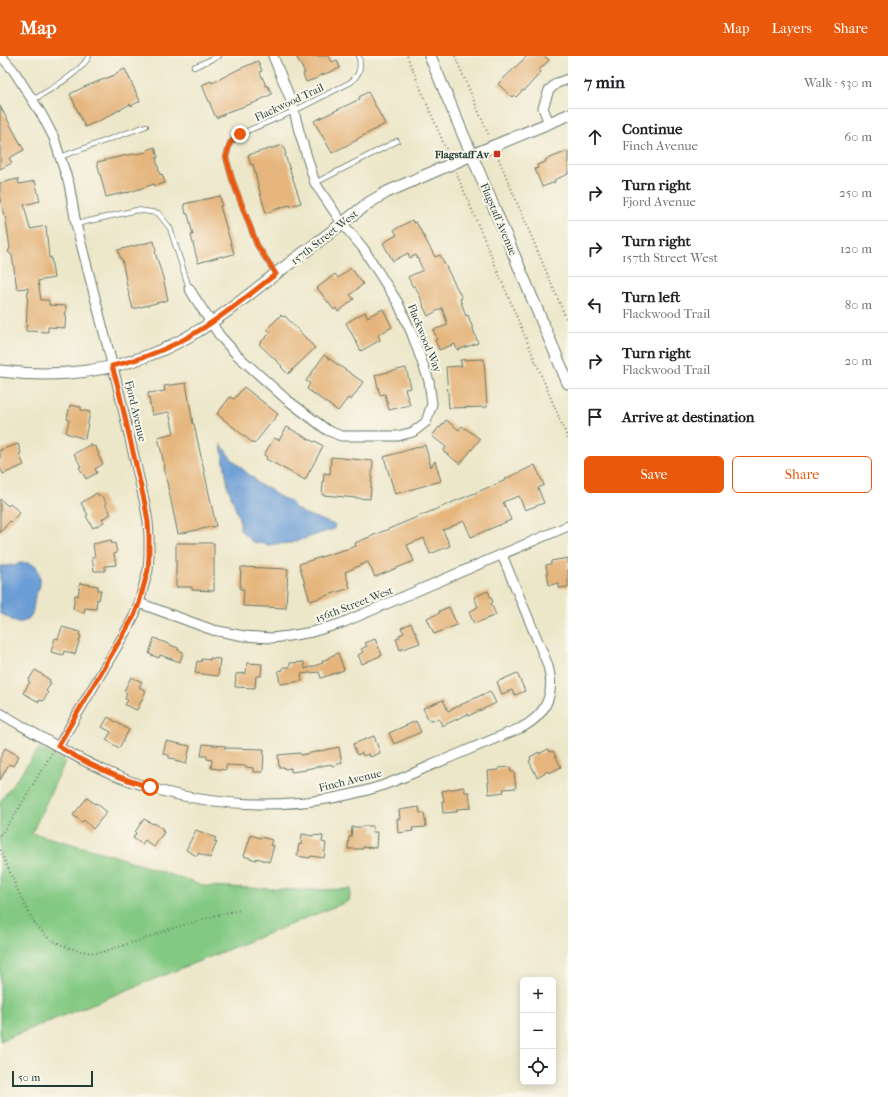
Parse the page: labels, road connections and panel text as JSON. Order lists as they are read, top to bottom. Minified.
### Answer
{"streets":{"street":["Flagstaff Avenue","157th Street West","Flackwood Way","Fjord Avenue","156th Street West","Finch Avenue"],"lane":["Flackwood Trail"]},"crossings":[["Flackwood Trail","157th Street West"],["Flackwood Trail","Flackwood Way"],["Flagstaff Avenue","157th Street West"],["157th Street West","Flackwood Way"],["157th Street West","Fjord Avenue"],["Fjord Avenue","156th Street West"],["Fjord Avenue","Finch Avenue"],["156th Street West","Finch Avenue"]],"places":{"transit":["Flagstaff Av"]},"scale_bar":"50 m","page":{"header":"Map","nav":["Map","Layers","Share"],"heading":["7 min","Walk · 530 m"],"list":[["Continue","Finch Avenue","60 m"],["Turn right","Fjord Avenue","250 m"],["Turn right","157th Street West","120 m"],["Turn left","Flackwood Trail","80 m"],["Turn right","Flackwood Trail","20 m"],"Arrive at destination"],"buttons":["Save","Share"],"map_buttons":["+","−"],"scale":"50 m"}}
